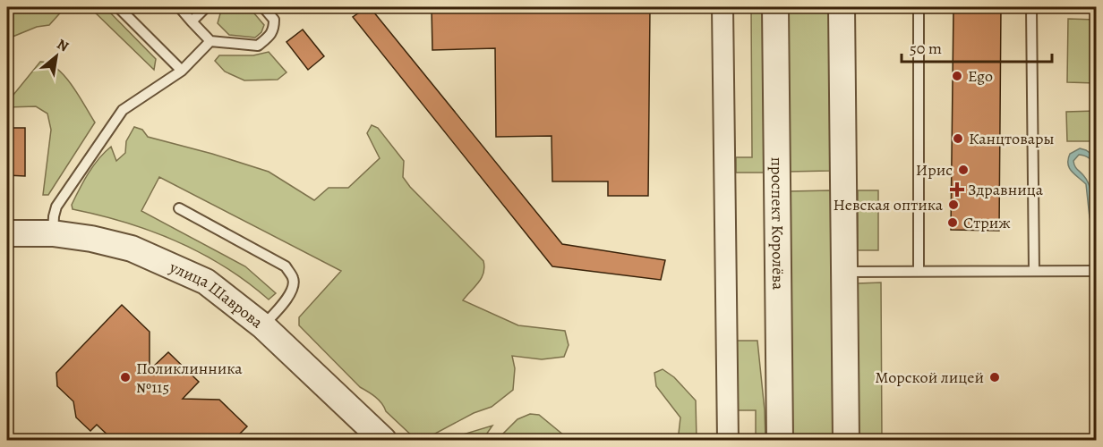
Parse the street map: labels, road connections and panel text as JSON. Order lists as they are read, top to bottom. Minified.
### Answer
{"streets":{"street":["проспект Королёва","улица Шаврова"]},"places":{"other":["Ego","Канцтовары","Ирис","Невская оптика","Стриж","Поликлинника №115","Морской лицей"],"health":["Здравница"]},"scale_bar":"50 m","north":"top right"}
